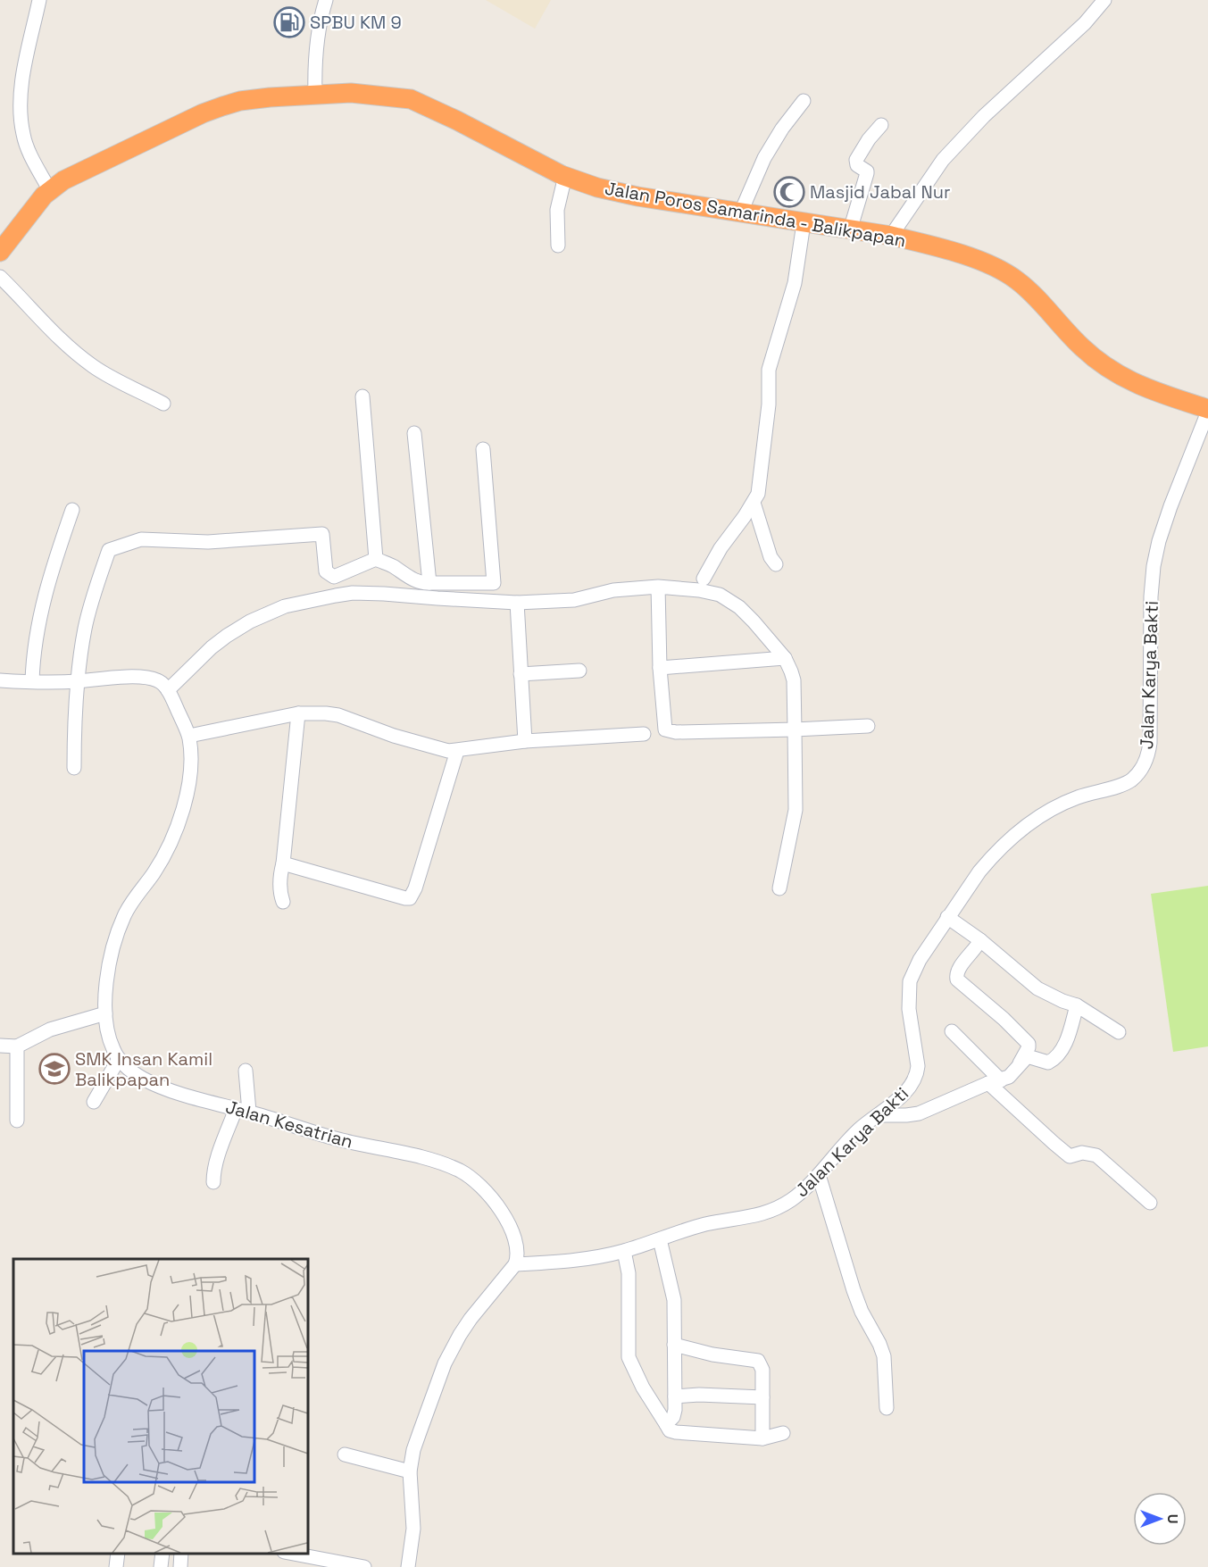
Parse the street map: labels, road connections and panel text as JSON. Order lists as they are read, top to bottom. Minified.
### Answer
{"streets":{"highway":["Jalan Poros Samarinda - Balikpapan"],"street":["Jalan Karya Bakti","Jalan Kesatrian"]},"crossings":[["Jalan Poros Samarinda - Balikpapan","Jalan Karya Bakti"],["Jalan Karya Bakti","Jalan Kesatrian"]],"places":{"fuel station":["SPBU KM 9"],"mosque":["Masjid Jabal Nur"],"school or university":["SMK Insan Kamil Balikpapan"]},"north":"right"}
